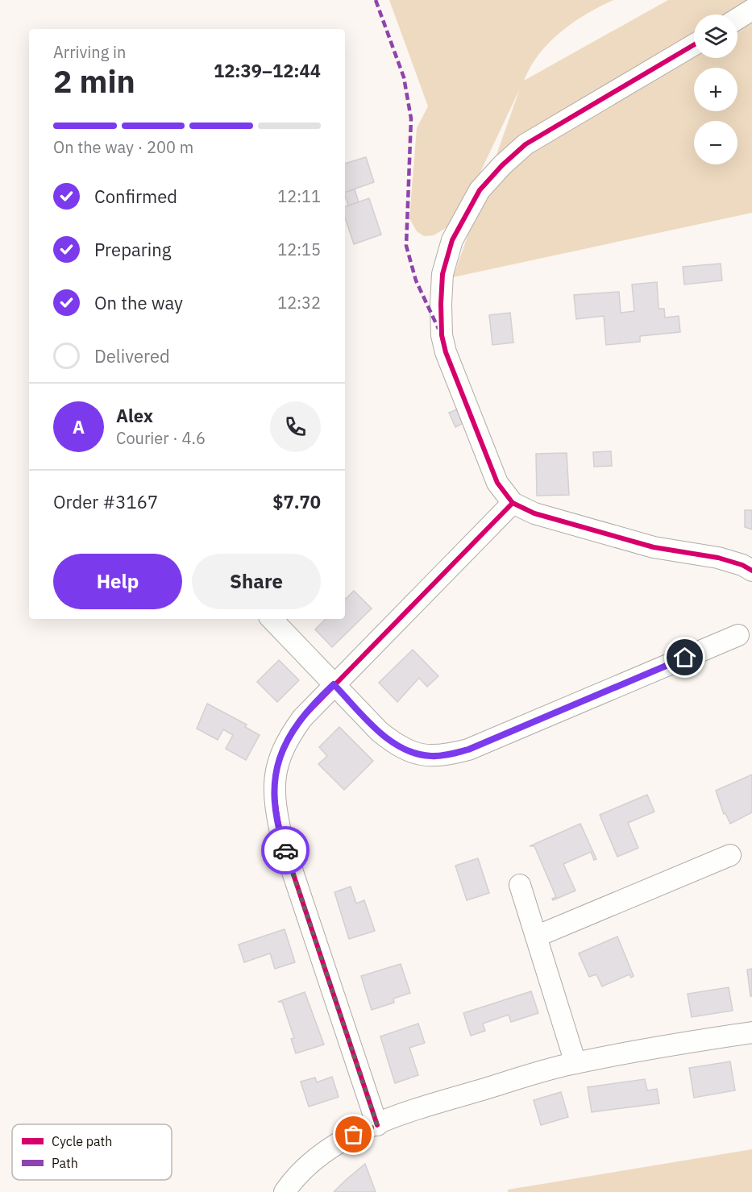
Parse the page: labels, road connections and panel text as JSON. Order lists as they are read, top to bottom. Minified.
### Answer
{"legend":["Cycle path","Path"],"page":{"map_buttons":["+","−"],"heading":["2 min","Arriving in","12:39–12:44"],"panel":["Alex","Courier · 4.6","Order #3167","$7.70"],"bar":"On the way · 200 m","list":[["Confirmed","12:11"],["Preparing","12:15"],["On the way","12:32"],"Delivered"],"round":"A","buttons":["Help","Share"]}}
